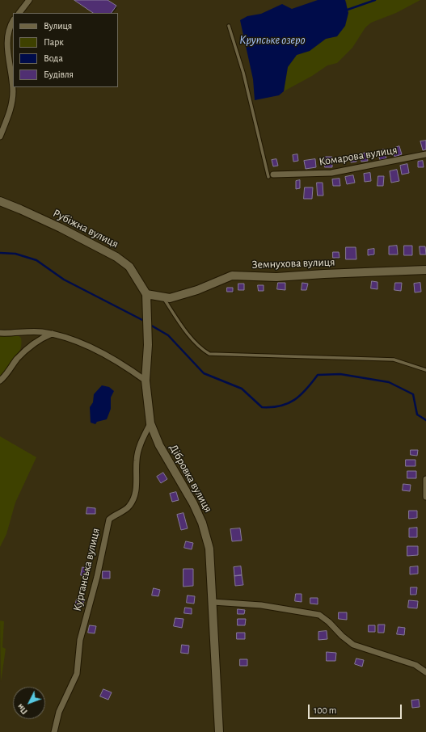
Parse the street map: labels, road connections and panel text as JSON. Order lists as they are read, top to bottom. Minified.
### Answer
{"streets":{"street":["Комарова вулиця","Рубіжна вулиця","Земнухова вулиця","Дібровка вулиця","Курганська вулиця"]},"crossings":[["Рубіжна вулиця","Земнухова вулиця"],["Рубіжна вулиця","Дібровка вулиця"],["Земнухова вулиця","Дібровка вулиця"],["Дібровка вулиця","Курганська вулиця"]],"water":["Крупське озеро"],"legend":["Вулиця","Парк","Вода","Будівля"],"scale_bar":"100 m","north":"bottom left"}
